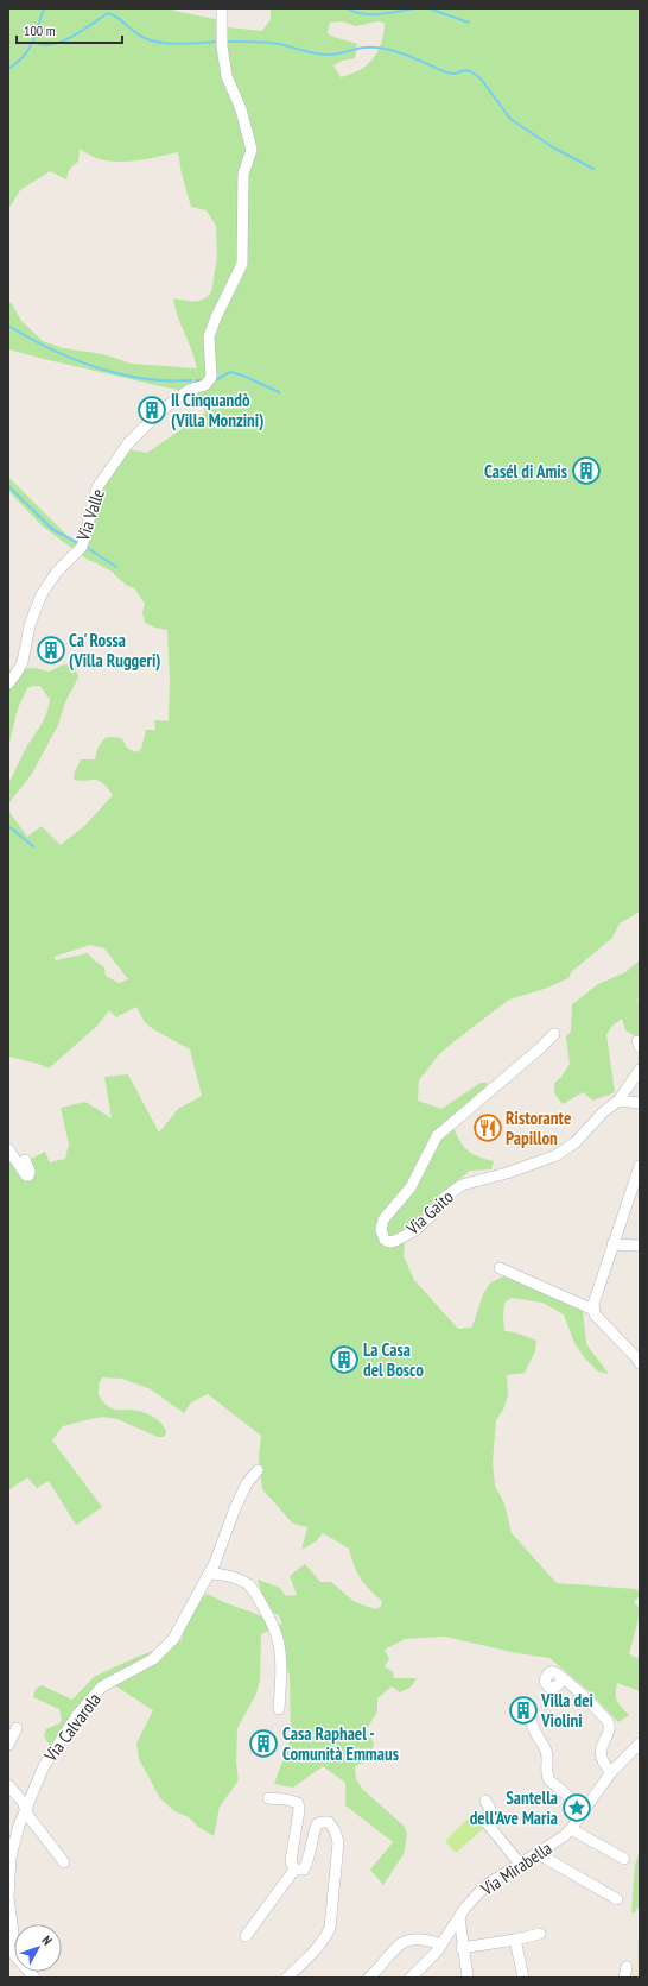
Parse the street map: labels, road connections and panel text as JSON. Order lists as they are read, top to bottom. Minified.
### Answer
{"streets":{"street":["Via Valle","Via Gaito","Via Calvarola","Via Mirabella"]},"places":{"building":["Il Cinquandò (Villa Monzini)","Casél di Amis","Ca' Rossa (Villa Ruggeri)","La Casa del Bosco","Villa dei Violini","Casa Raphael - Comunità Emmaus"],"restaurant":["Ristorante Papillon"],"place":["Santella dell'Ave Maria"]},"scale_bar":"100 m","north":"top right"}
